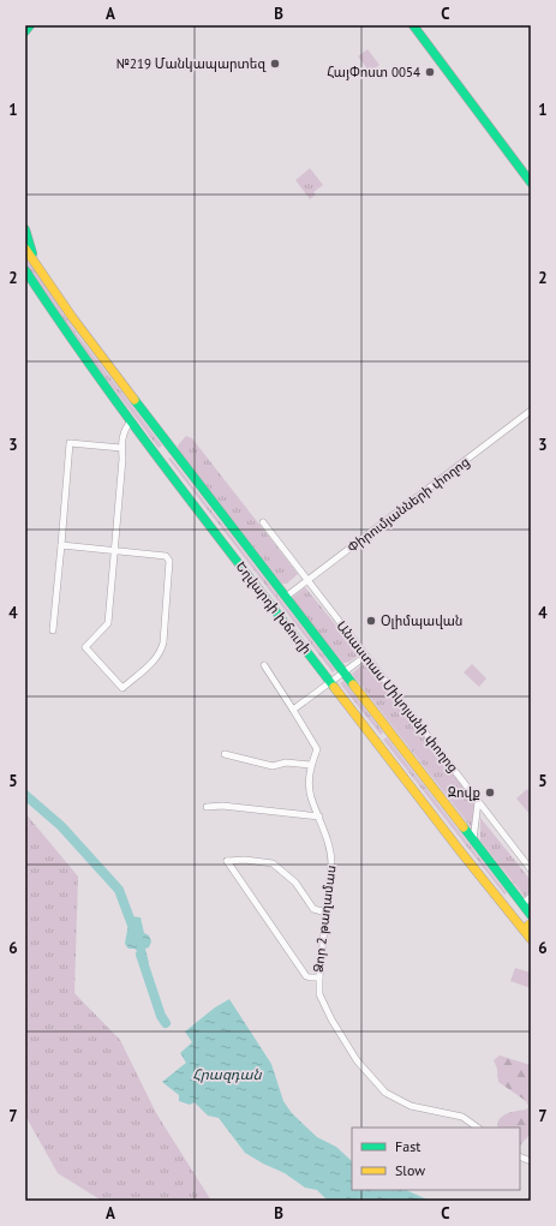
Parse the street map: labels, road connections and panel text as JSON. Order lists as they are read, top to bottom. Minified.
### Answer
{"streets":{"main road":["Եղվարդի խճուղի"],"street":["Փիրումյանների փողոց","Անաստաս Միկոյանի փողոց","Ձոր 2 թաղամաս"]},"crossings":[["Փիրումյանների փողոց","Եղվարդի խճուղի"],["Փիրումյանների փողոց","Անաստաս Միկոյանի փողոց"]],"water":["Հրազդան"],"places":["№219 Մանկապարտեզ","ՀայՓոստ 0054","Օլիմպավան","Զովք"],"legend":["Fast","Slow"],"grid":{"columns":["A","B","C"],"rows":["1","2","3","4","5","6","7"]}}
